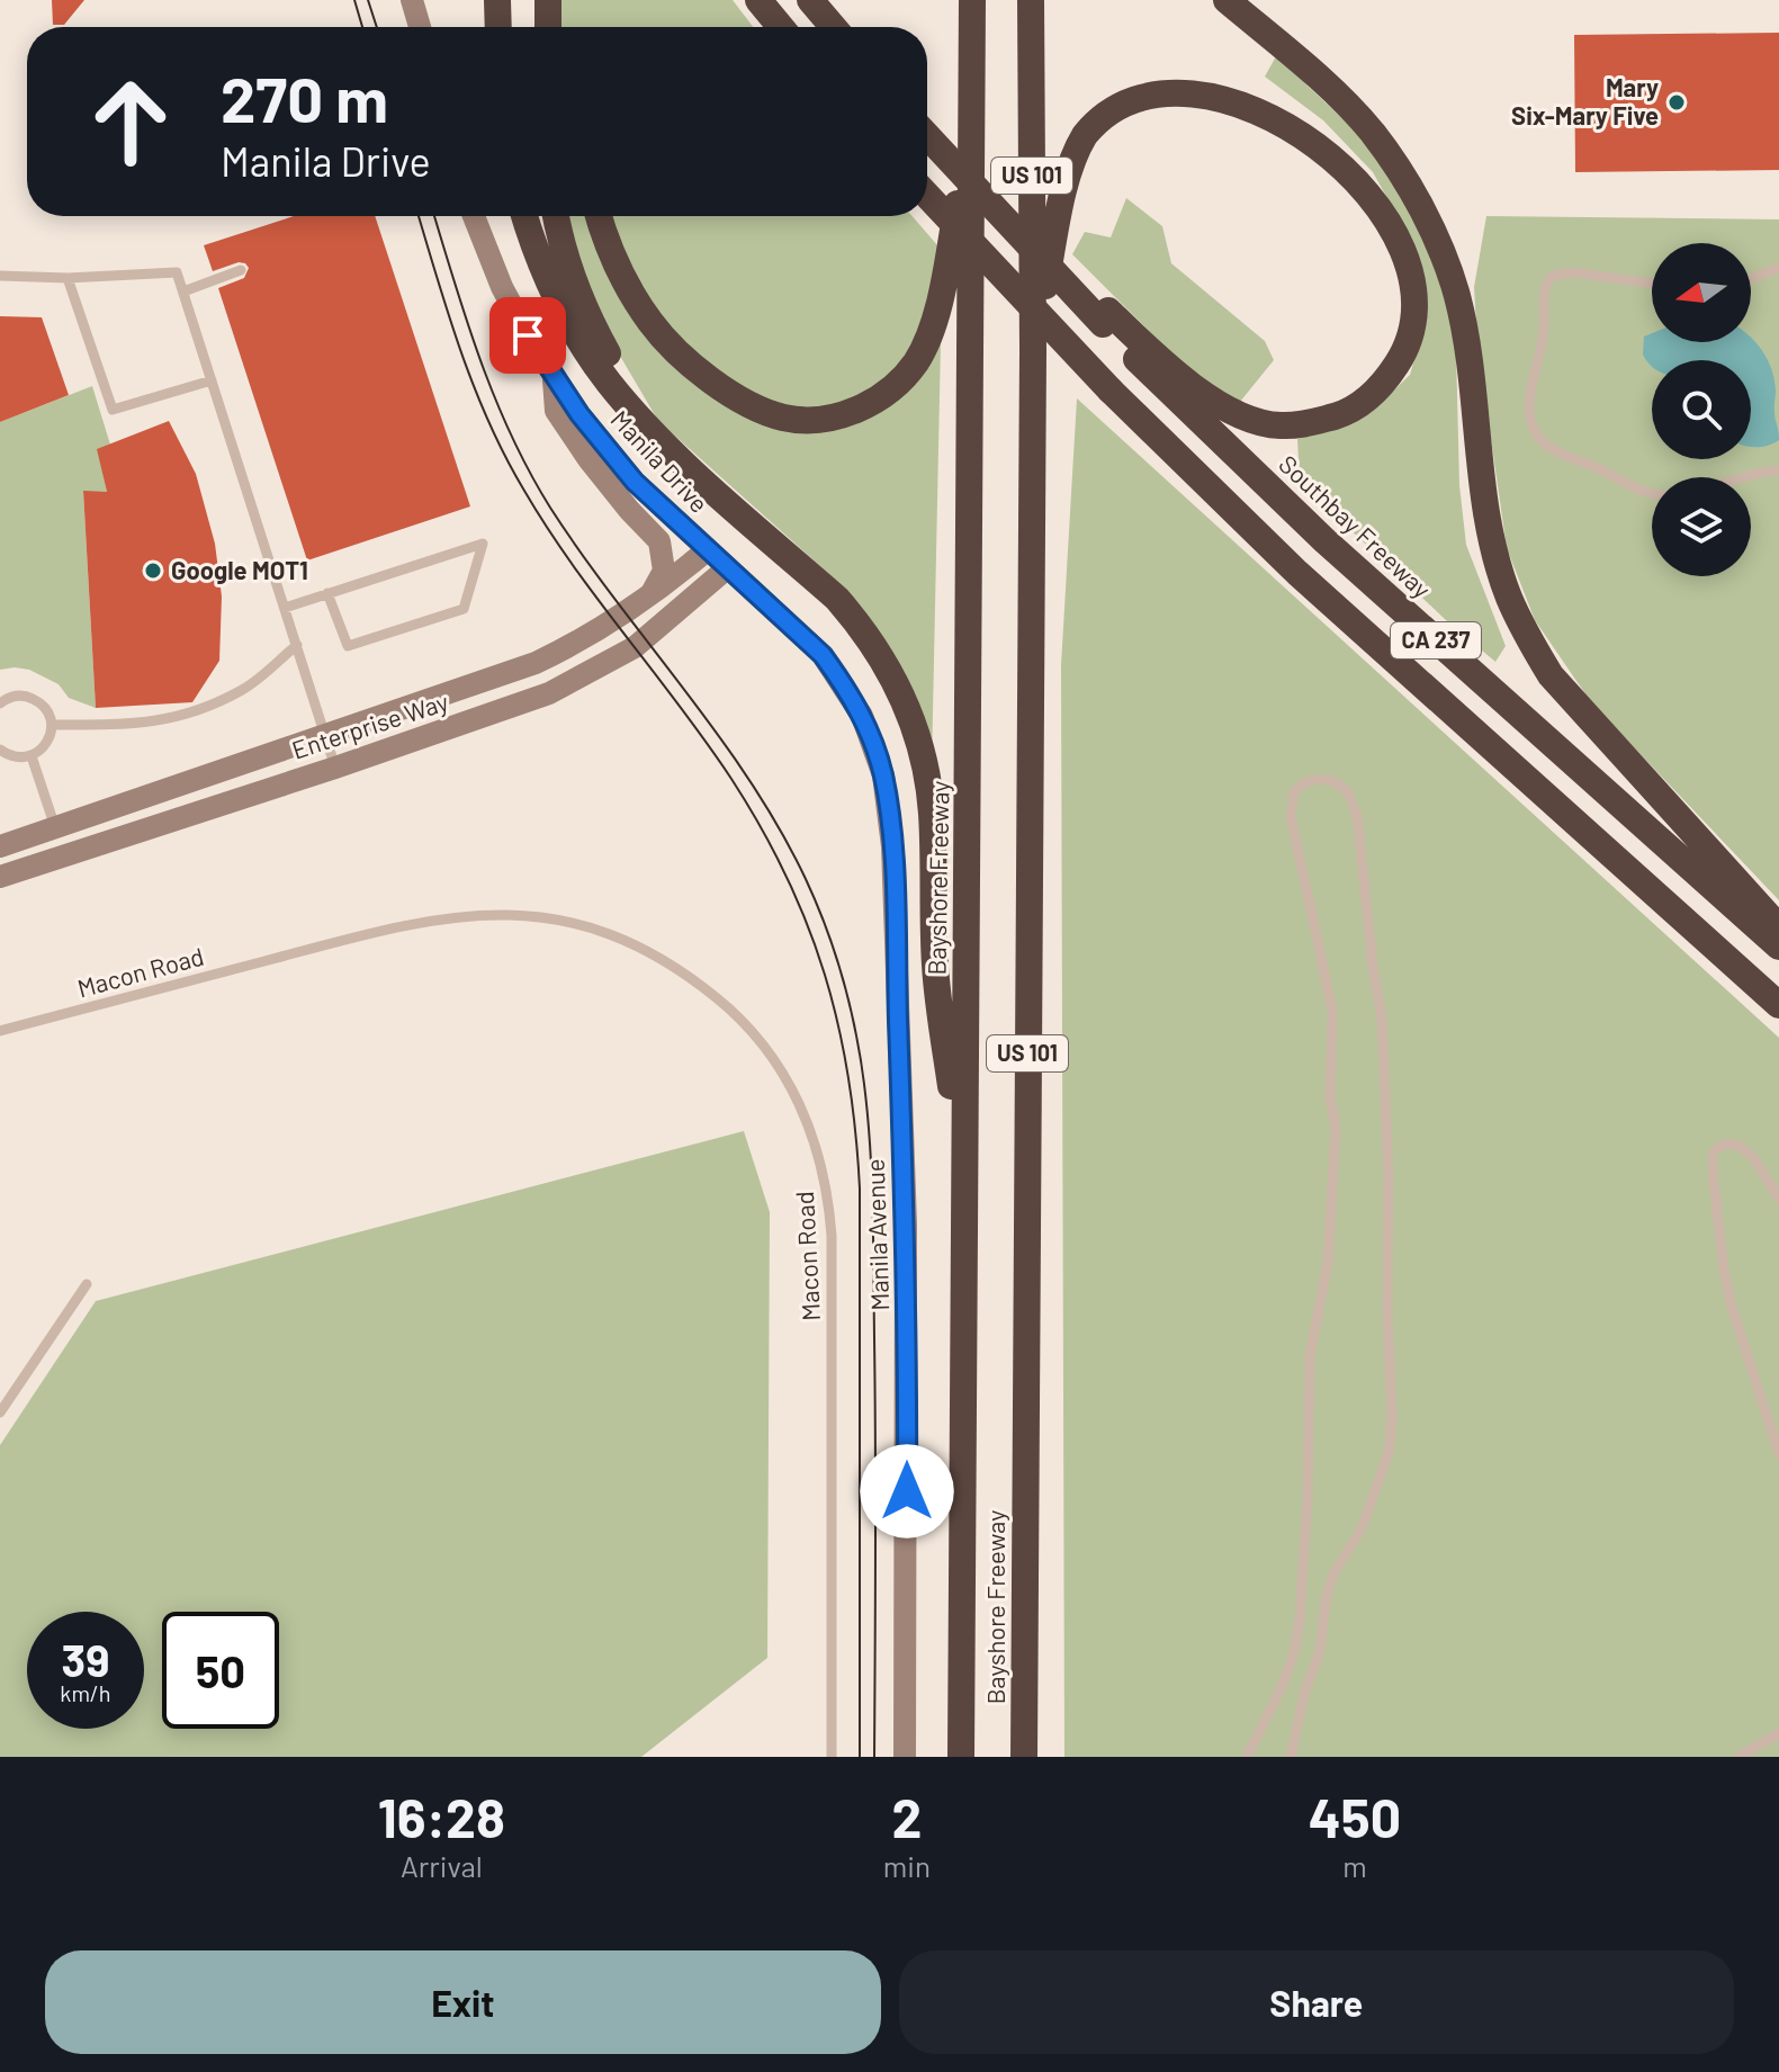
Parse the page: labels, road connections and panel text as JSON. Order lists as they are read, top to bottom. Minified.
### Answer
{"streets":{"highway":["US 101","Southbay Freeway","CA 237","Bayshore Freeway"],"street":["Manila Drive","Enterprise Way","Manila Avenue"],"lane":["Macon Road"]},"crossings":[["Manila Drive","Enterprise Way"],["Manila Drive","Manila Avenue"]],"places":["Mary Six-Mary Five","Google MOT1"],"north":"left","page":{"turn":["270 m","Manila Drive"],"speed":"39 km/h","limit":"50","eta":["16:28","Arrival","2","min","450","m"],"buttons":["Exit","Share"]}}
